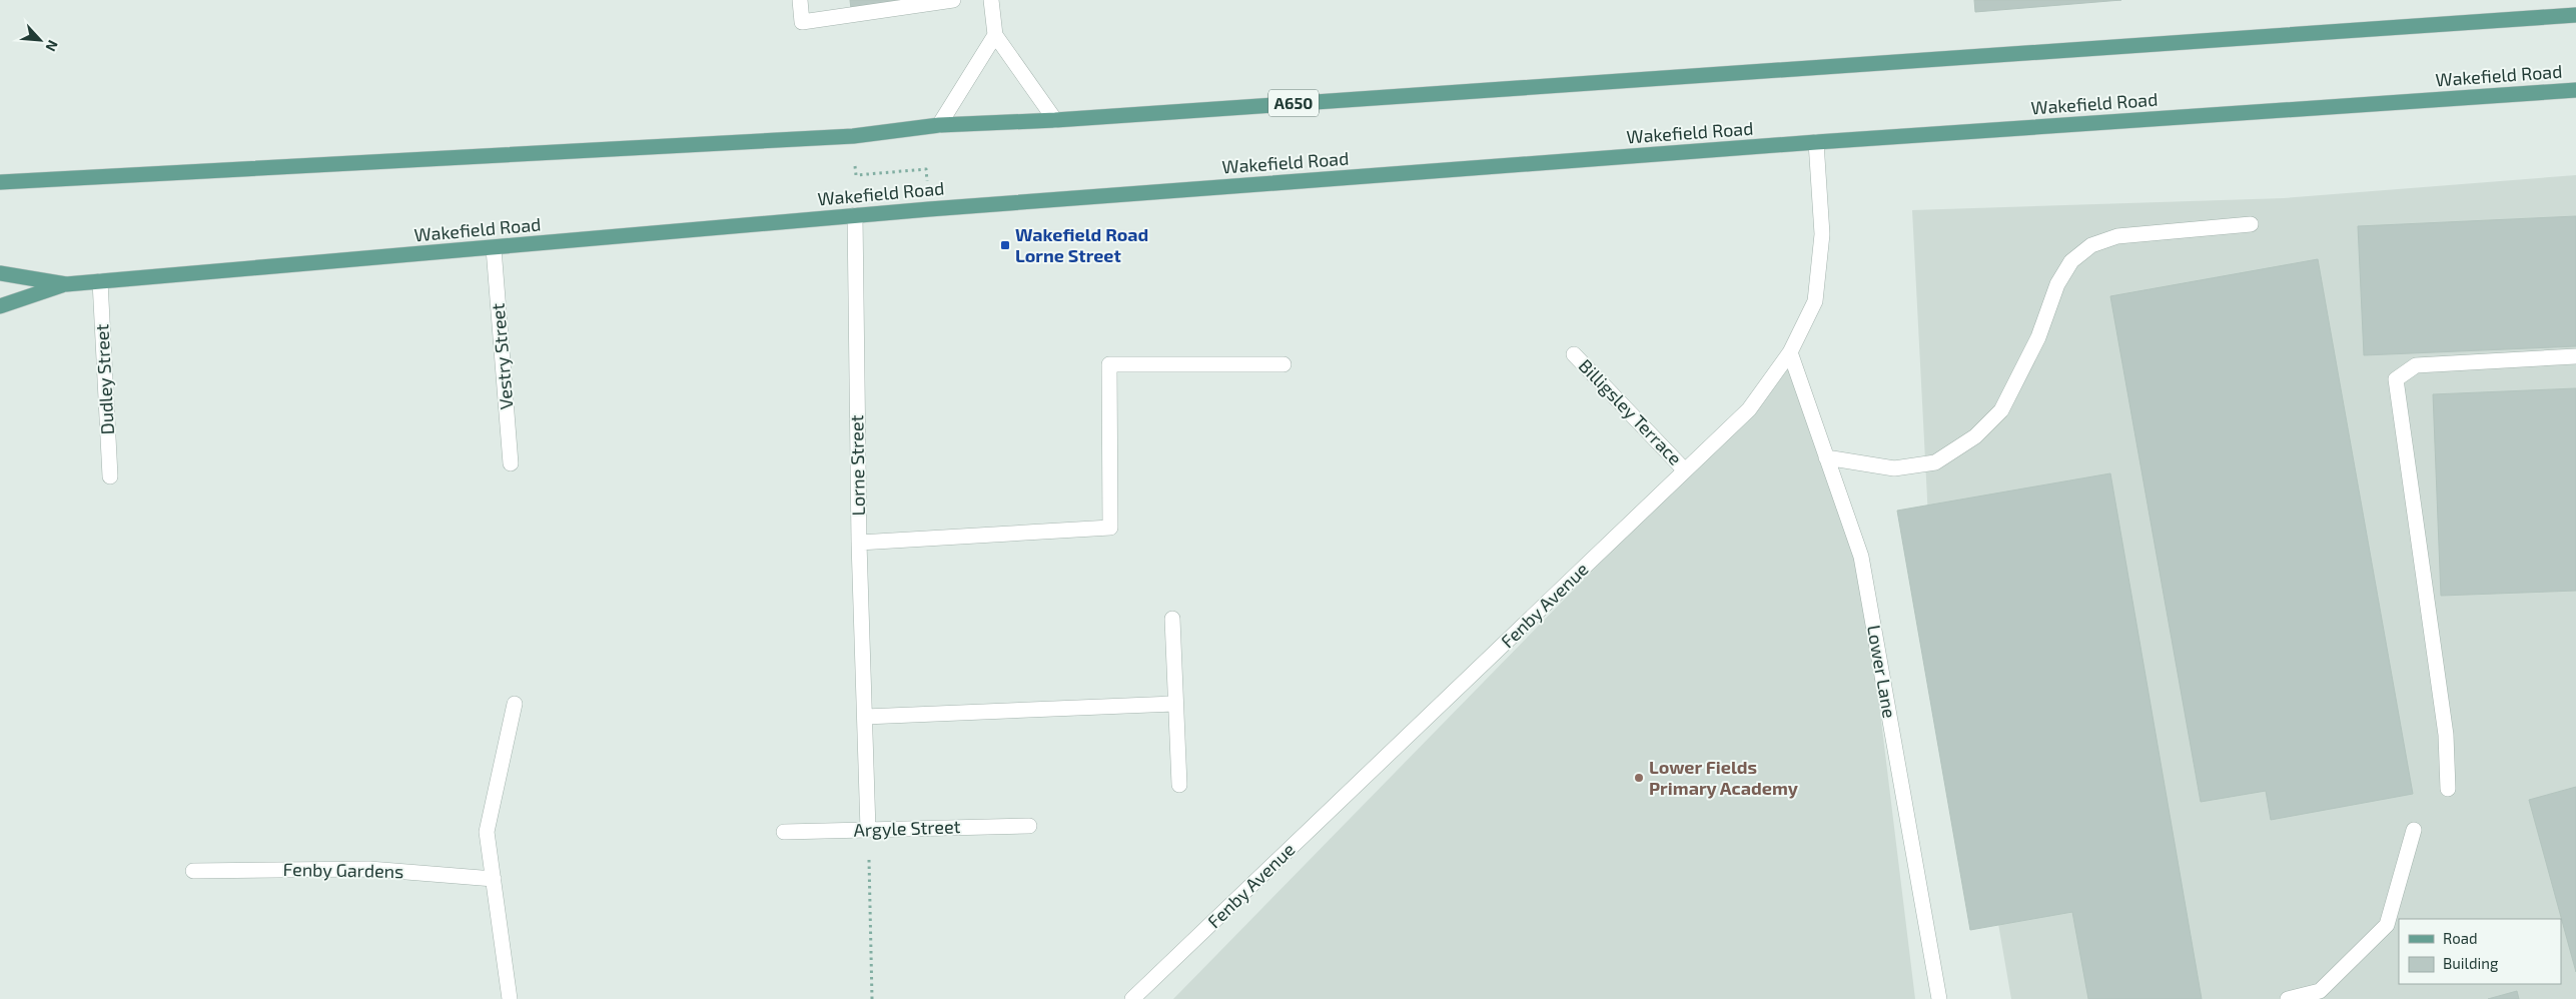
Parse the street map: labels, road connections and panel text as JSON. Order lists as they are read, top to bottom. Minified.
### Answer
{"streets":{"main road":["Wakefield Road","A650"],"street":["Vestry Street","Dudley Street","Billigsley Terrace","Lorne Street","Fenby Avenue","Lower Lane","Argyle Street","Fenby Gardens"]},"crossings":[["Wakefield Road","Vestry Street"],["Wakefield Road","Dudley Street"],["Wakefield Road","Lorne Street"],["Wakefield Road","Fenby Avenue"],["Billigsley Terrace","Fenby Avenue"],["Lorne Street","Argyle Street"],["Fenby Avenue","Lower Lane"]],"places":{"transit":["Wakefield Road Lorne Street"],"other":["Lower Fields Primary Academy"]},"legend":["Road","Building"],"north":"bottom right"}
